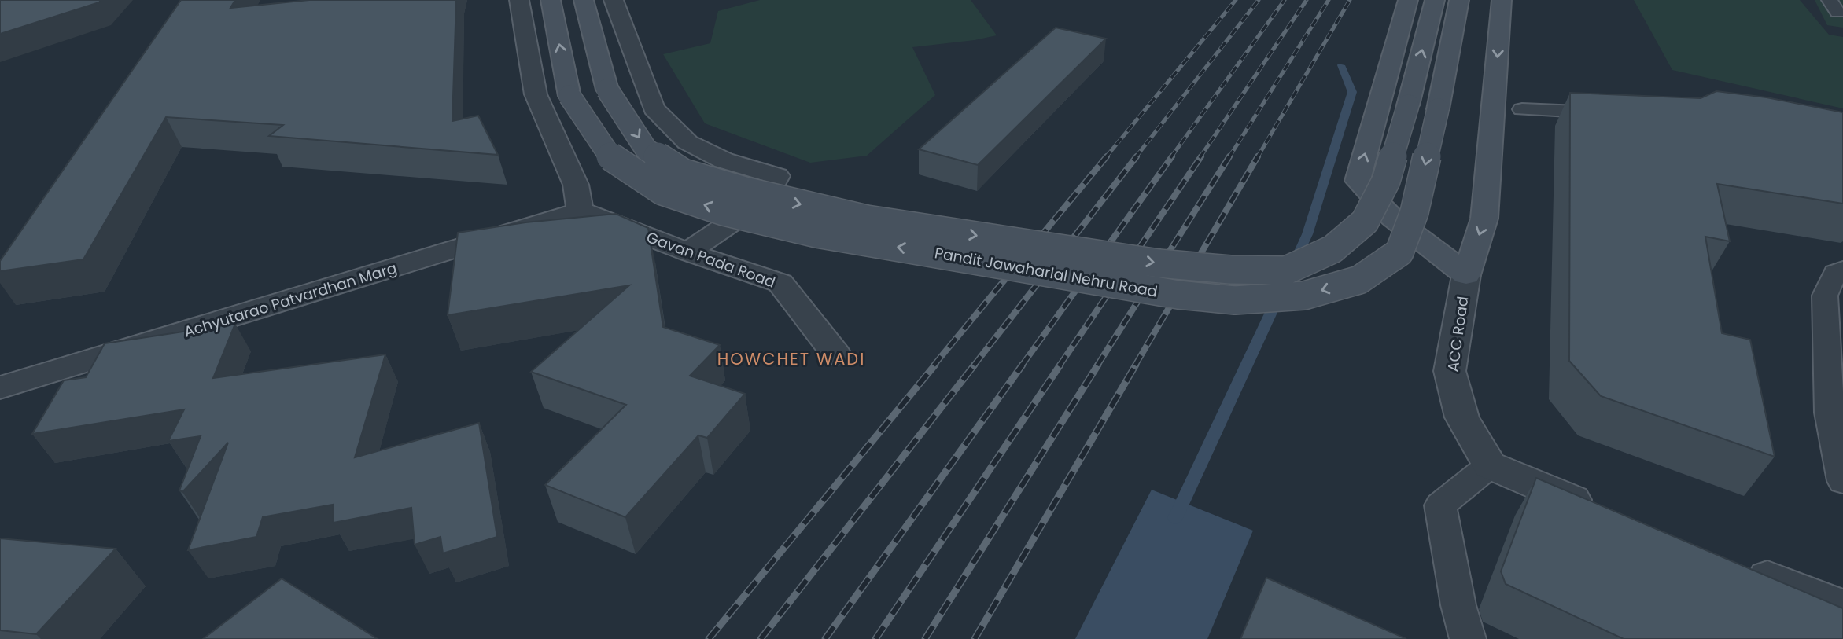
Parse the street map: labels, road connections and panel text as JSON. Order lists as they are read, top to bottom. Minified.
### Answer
{"streets":{"main road":["Pandit Jawaharlal Nehru Road"],"street":["Gavan Pada Road","Achyutarao Patvardhan Marg","ACC Road"]},"crossings":[["Gavan Pada Road","Achyutarao Patvardhan Marg"]],"districts":["HOWCHET WADI"]}
